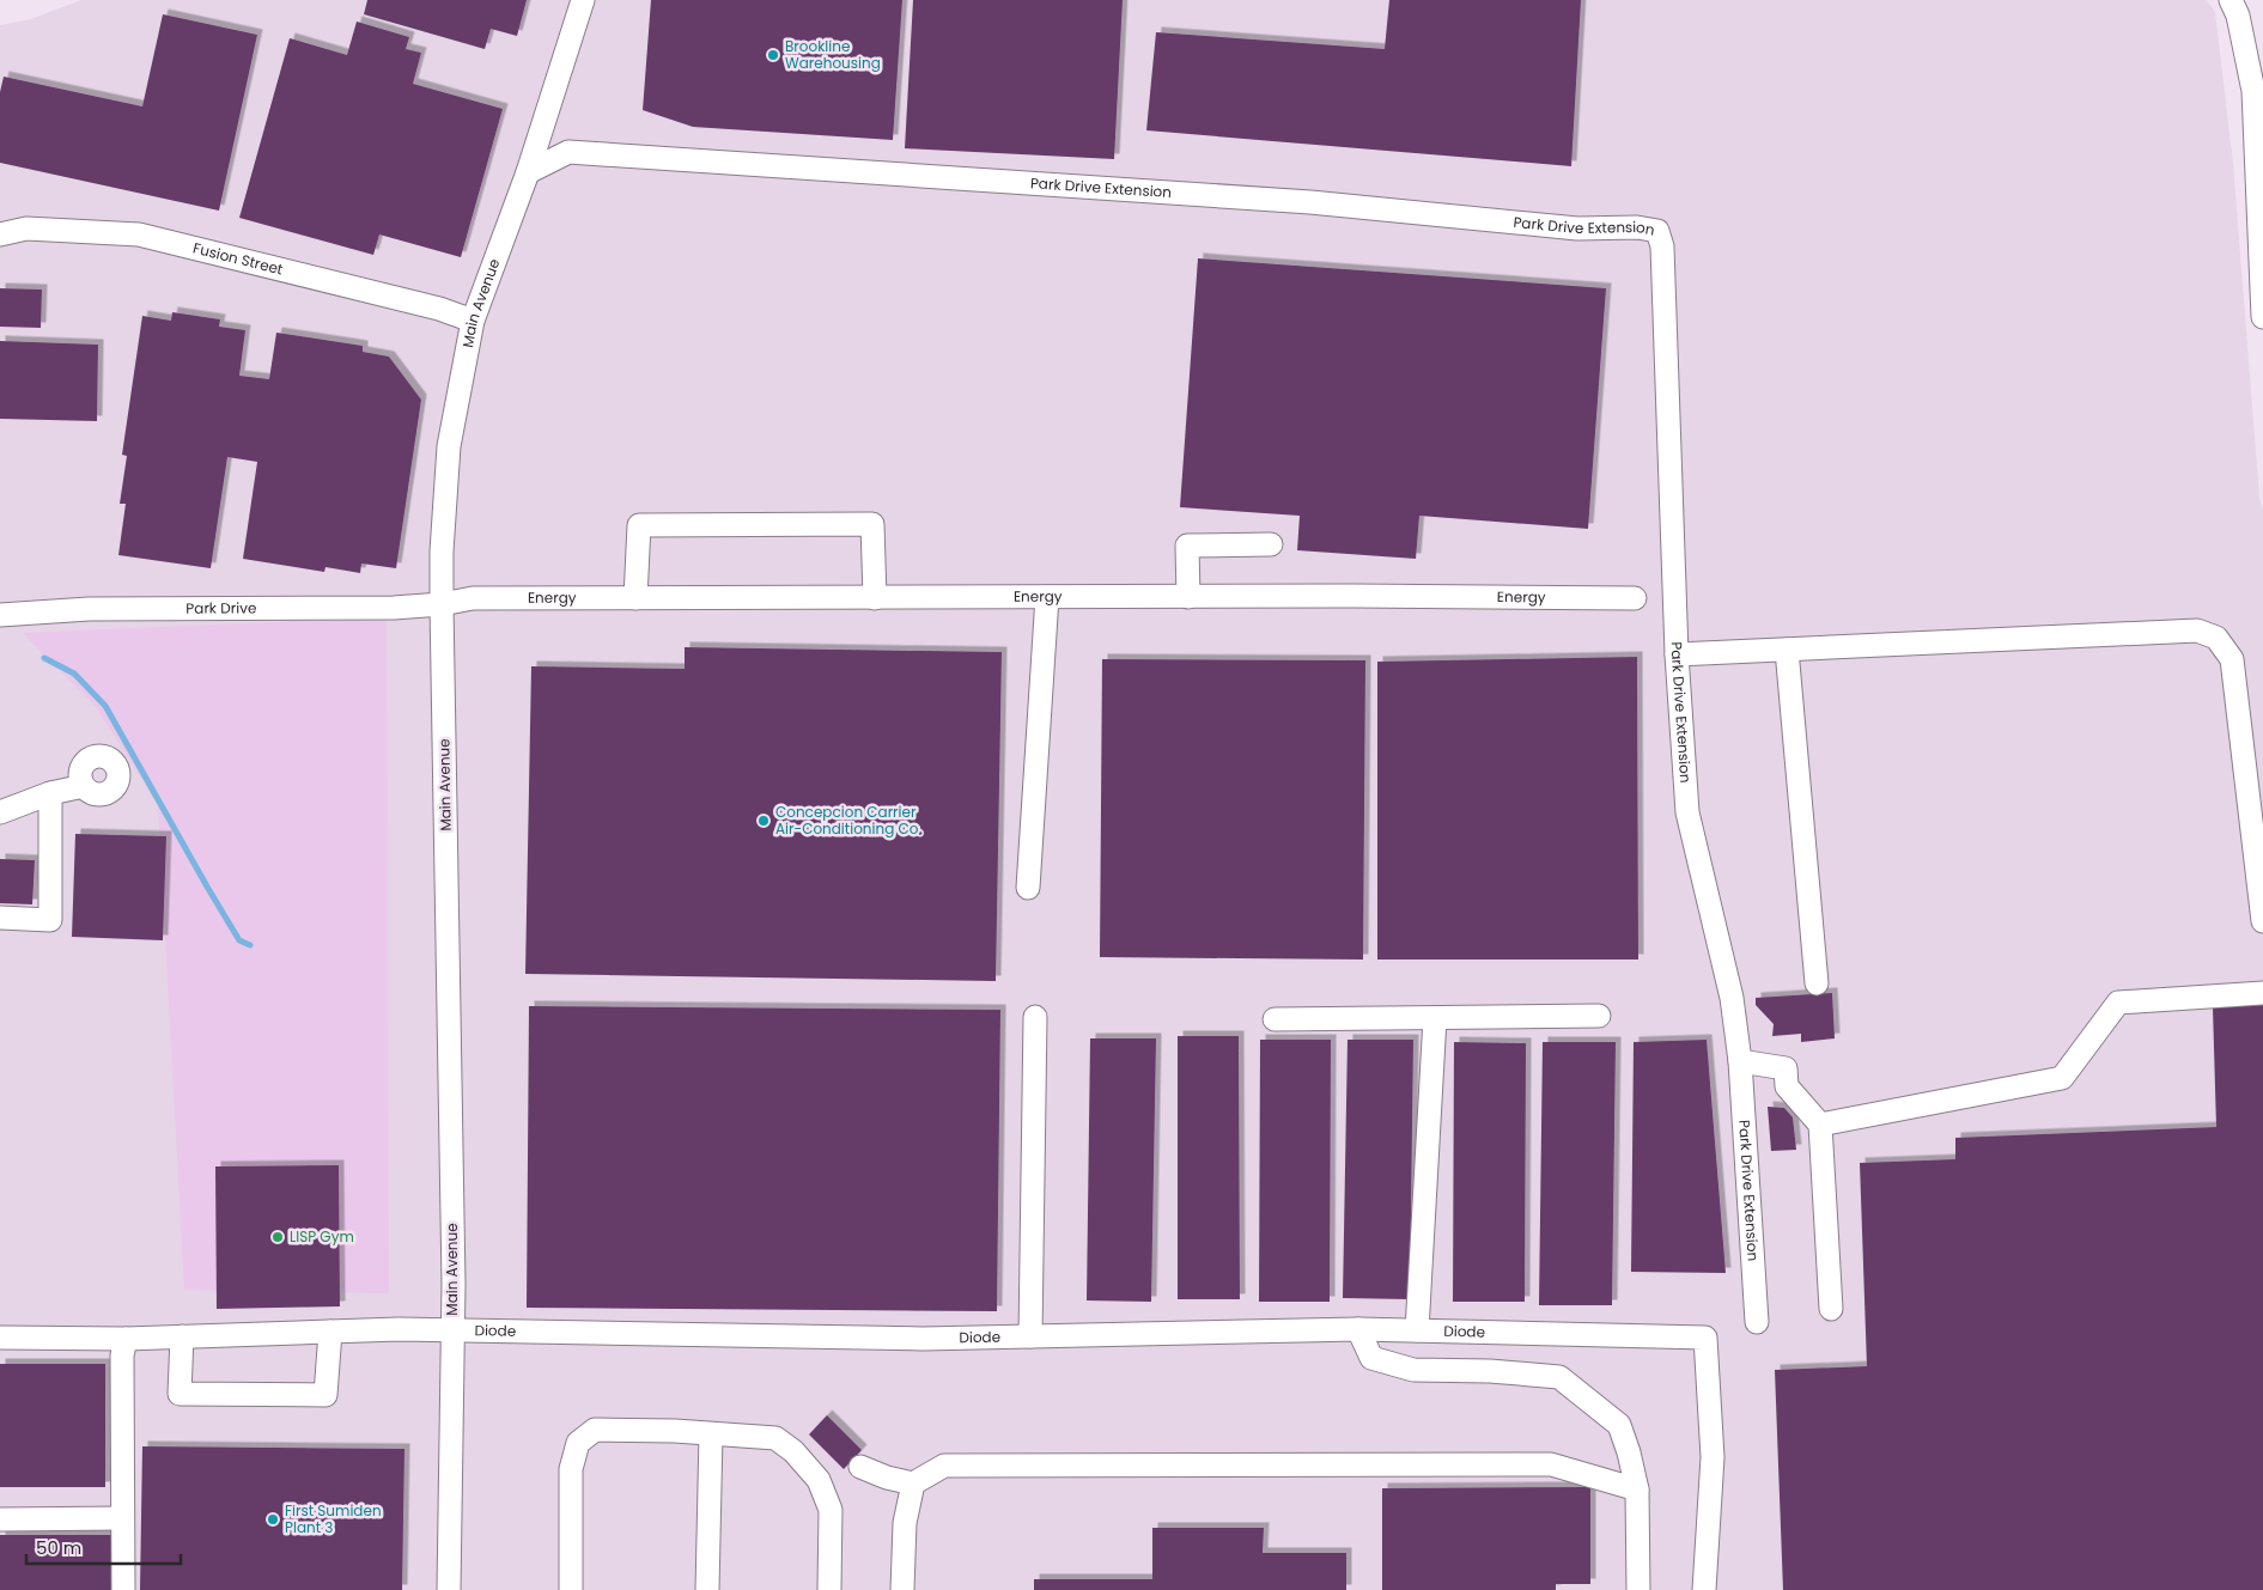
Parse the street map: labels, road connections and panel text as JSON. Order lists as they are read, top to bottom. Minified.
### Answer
{"streets":{"street":["Park Drive Extension","Fusion Street","Main Avenue","Energy","Park Drive","Diode"]},"crossings":[["Park Drive Extension","Main Avenue"],["Fusion Street","Main Avenue"],["Main Avenue","Energy"],["Main Avenue","Park Drive"],["Main Avenue","Diode"],["Energy","Park Drive"]],"places":["Brookline Warehousing","Concepcion Carrier Air-Conditioning Co.","LISP Gym","First Sumiden Plant 3"],"scale_bar":"50 m"}
